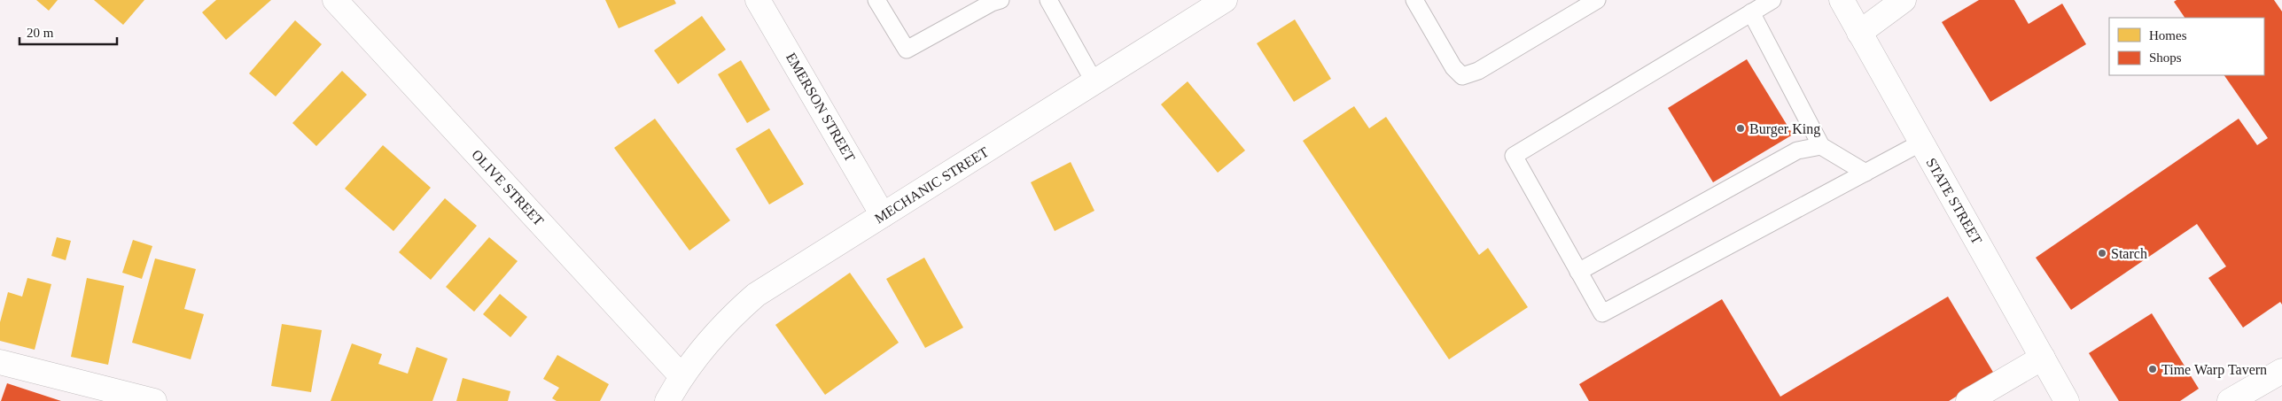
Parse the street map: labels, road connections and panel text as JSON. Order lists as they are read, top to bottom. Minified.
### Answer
{"streets":{"main road":["EMERSON STREET","MECHANIC STREET","OLIVE STREET","STATE STREET"]},"crossings":[["EMERSON STREET","MECHANIC STREET"],["MECHANIC STREET","OLIVE STREET"]],"places":["Burger King","Starch","Time Warp Tavern"],"legend":["Homes","Shops"],"scale_bar":"20 m"}
